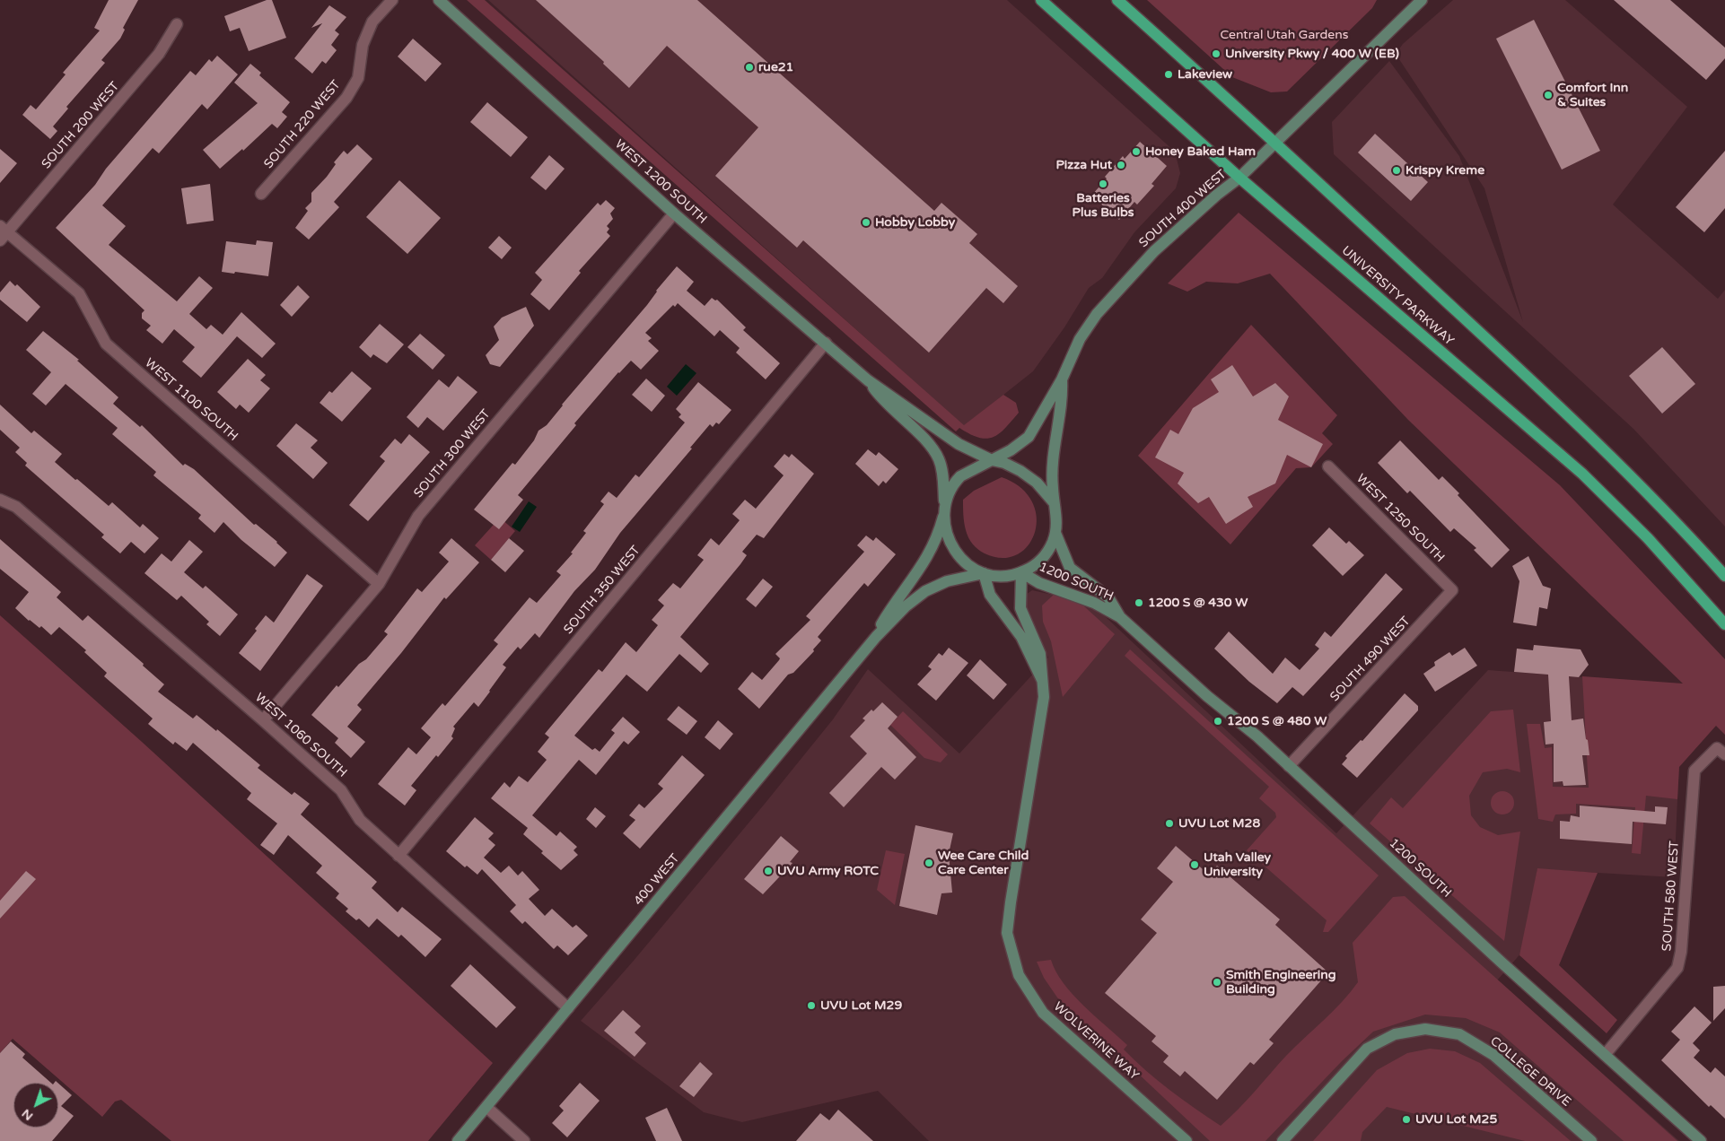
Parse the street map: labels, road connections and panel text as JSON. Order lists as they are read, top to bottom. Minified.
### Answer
{"streets":{"main road":["UNIVERSITY PARKWAY"],"street":["SOUTH 220 WEST","SOUTH 200 WEST","WEST 1200 SOUTH","SOUTH 400 WEST","WEST 1100 SOUTH","SOUTH 300 WEST","WEST 1250 SOUTH","1200 SOUTH","SOUTH 350 WEST","SOUTH 490 WEST","WEST 1060 SOUTH","400 WEST","SOUTH 580 WEST","WOLVERINE WAY","COLLEGE DRIVE"]},"crossings":[["SOUTH 200 WEST","WEST 1100 SOUTH"],["WEST 1200 SOUTH","SOUTH 400 WEST"],["WEST 1200 SOUTH","SOUTH 300 WEST"],["WEST 1200 SOUTH","1200 SOUTH"],["WEST 1200 SOUTH","SOUTH 350 WEST"],["WEST 1200 SOUTH","WOLVERINE WAY"],["SOUTH 400 WEST","UNIVERSITY PARKWAY"],["SOUTH 400 WEST","1200 SOUTH"],["SOUTH 400 WEST","WOLVERINE WAY"],["WEST 1100 SOUTH","SOUTH 300 WEST"],["SOUTH 300 WEST","WEST 1060 SOUTH"],["WEST 1250 SOUTH","SOUTH 490 WEST"],["1200 SOUTH","SOUTH 490 WEST"],["1200 SOUTH","SOUTH 580 WEST"],["1200 SOUTH","WOLVERINE WAY"],["SOUTH 350 WEST","WEST 1060 SOUTH"],["WEST 1060 SOUTH","400 WEST"]],"parks":["Central Utah Gardens"],"places":["University Pkwy / 400 W (EB)","rue21","Lakeview","Comfort Inn & Suites","Honey Baked Ham","Pizza Hut","Krispy Kreme","Batteries Plus Bulbs","Hobby Lobby","1200 S @ 430 W","1200 S @ 480 W","UVU Lot M28","Wee Care Child Care Center","Utah Valley University","UVU Army ROTC","Smith Engineering Building","UVU Lot M29","UVU Lot M25"],"north":"bottom left"}
